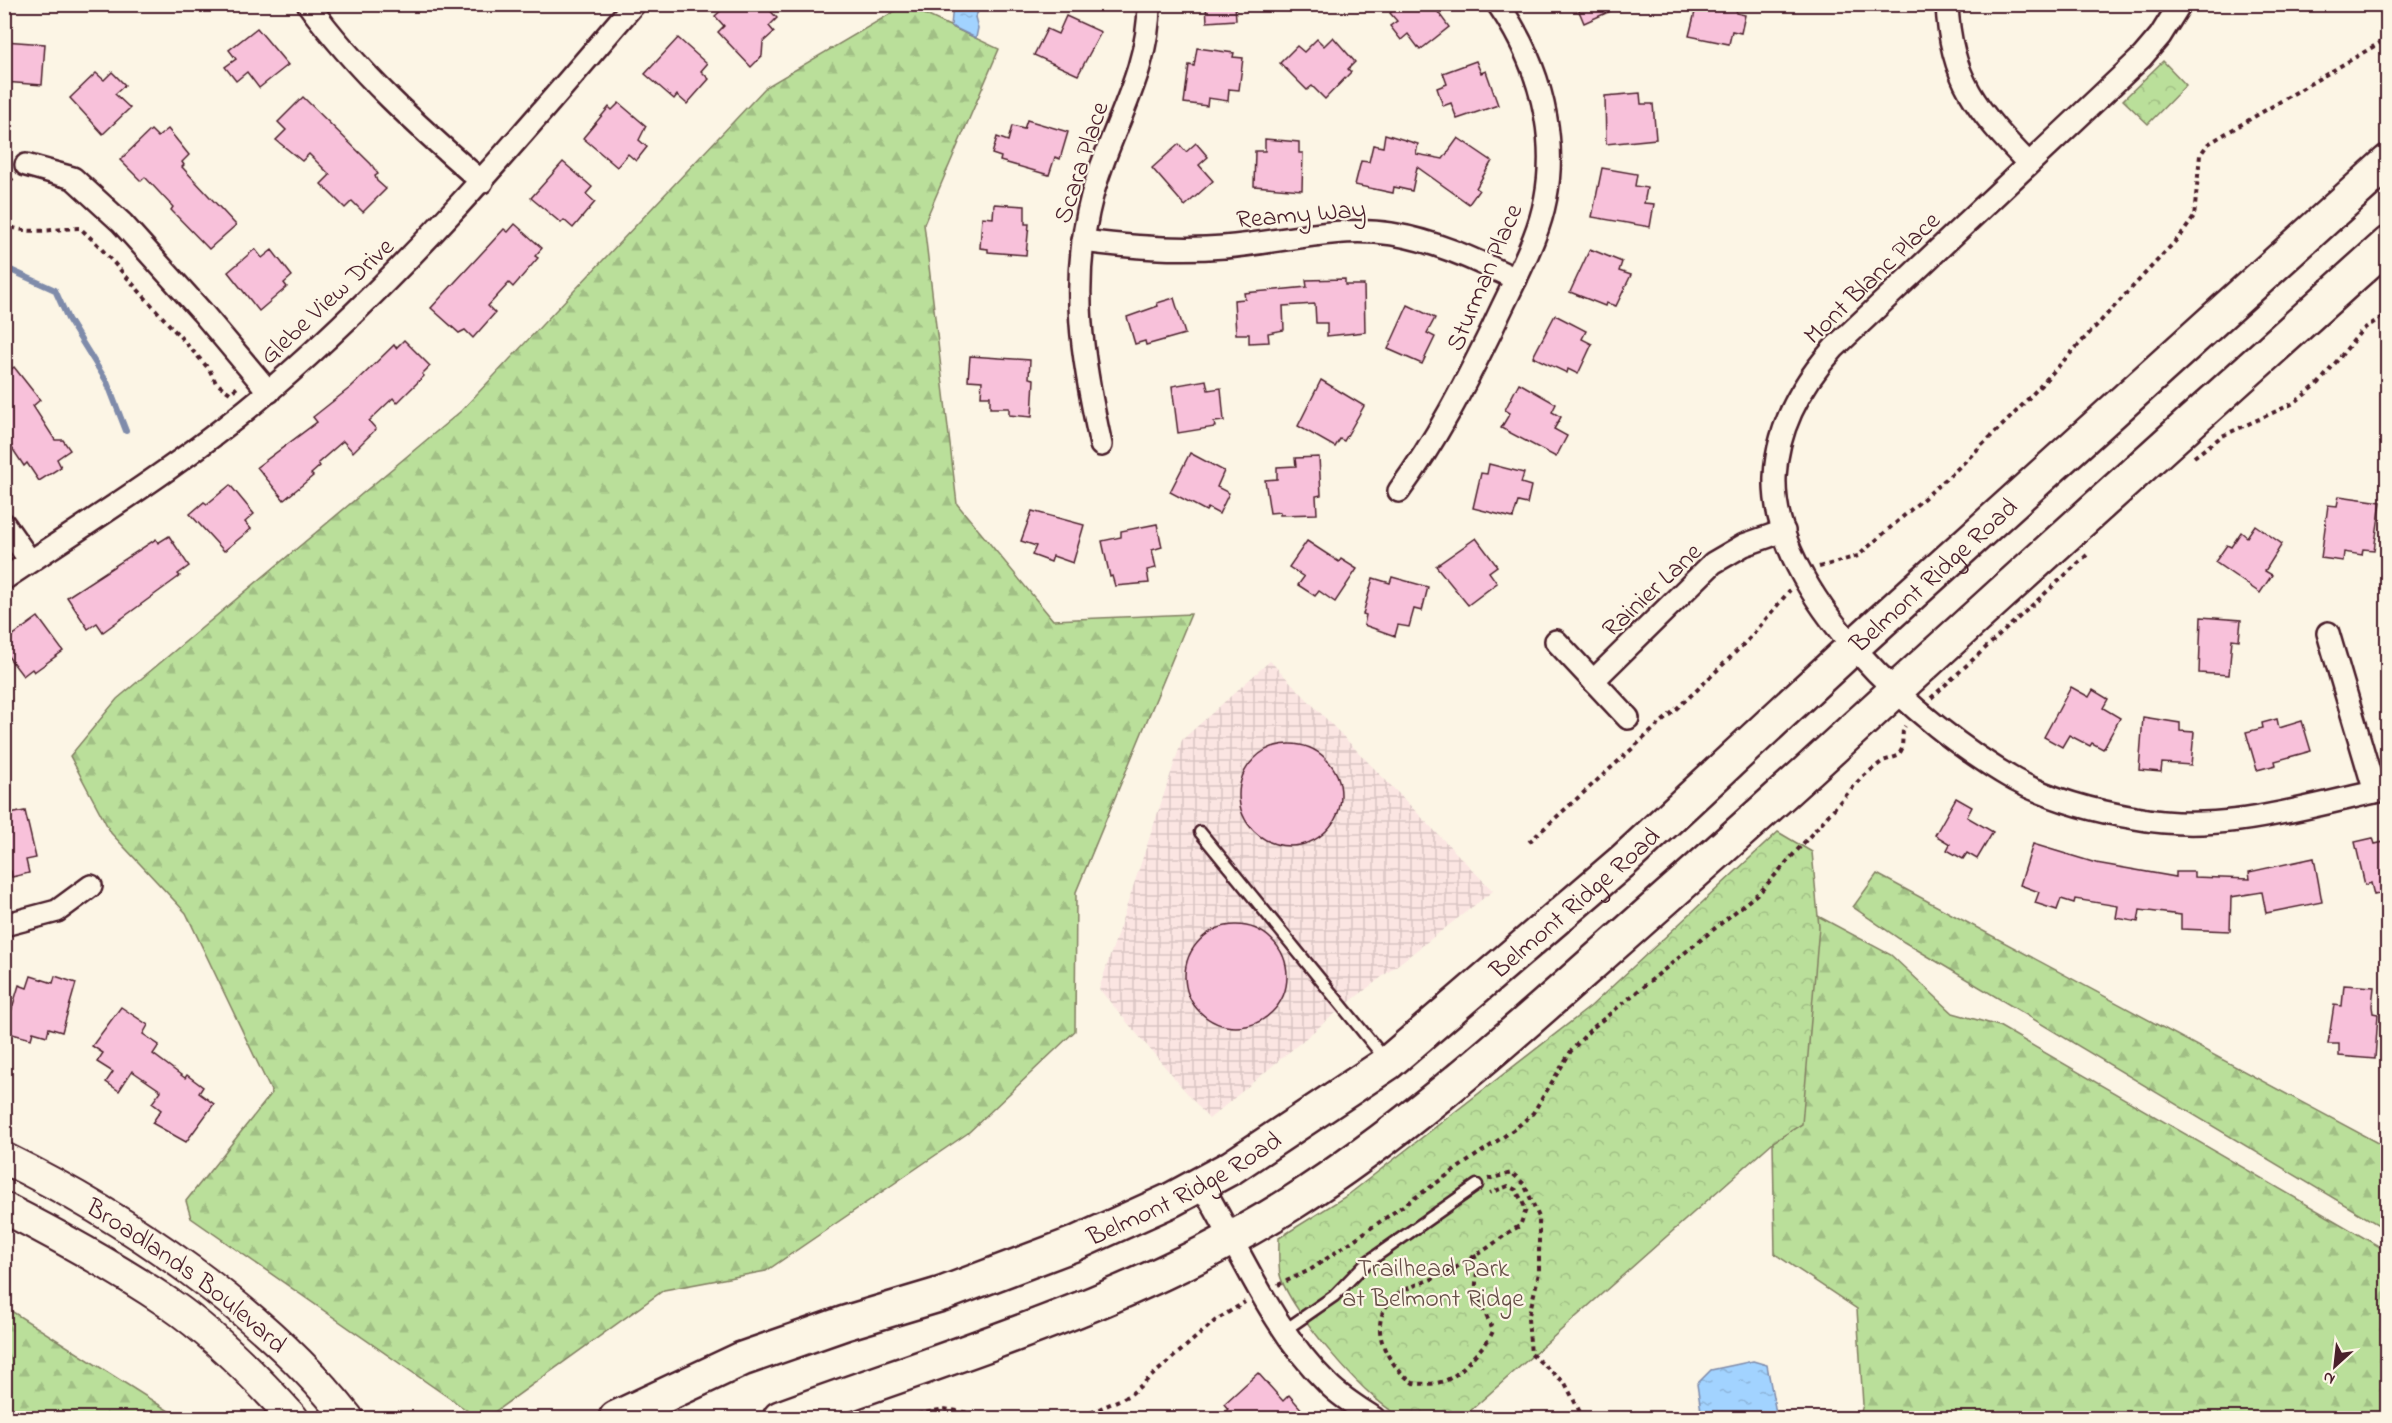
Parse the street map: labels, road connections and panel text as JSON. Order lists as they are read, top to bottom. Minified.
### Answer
{"streets":{"main road":["Belmont Ridge Road","Broadlands Boulevard"],"street":["Scara Place","Reamy Way","Sturman Place","Mont Blanc Place","Glebe View Drive","Rainier Lane"]},"crossings":[["Scara Place","Reamy Way"],["Reamy Way","Sturman Place"],["Mont Blanc Place","Belmont Ridge Road"],["Mont Blanc Place","Rainier Lane"]],"parks":["Trailhead Park at Belmont Ridge"],"north":"bottom left"}
